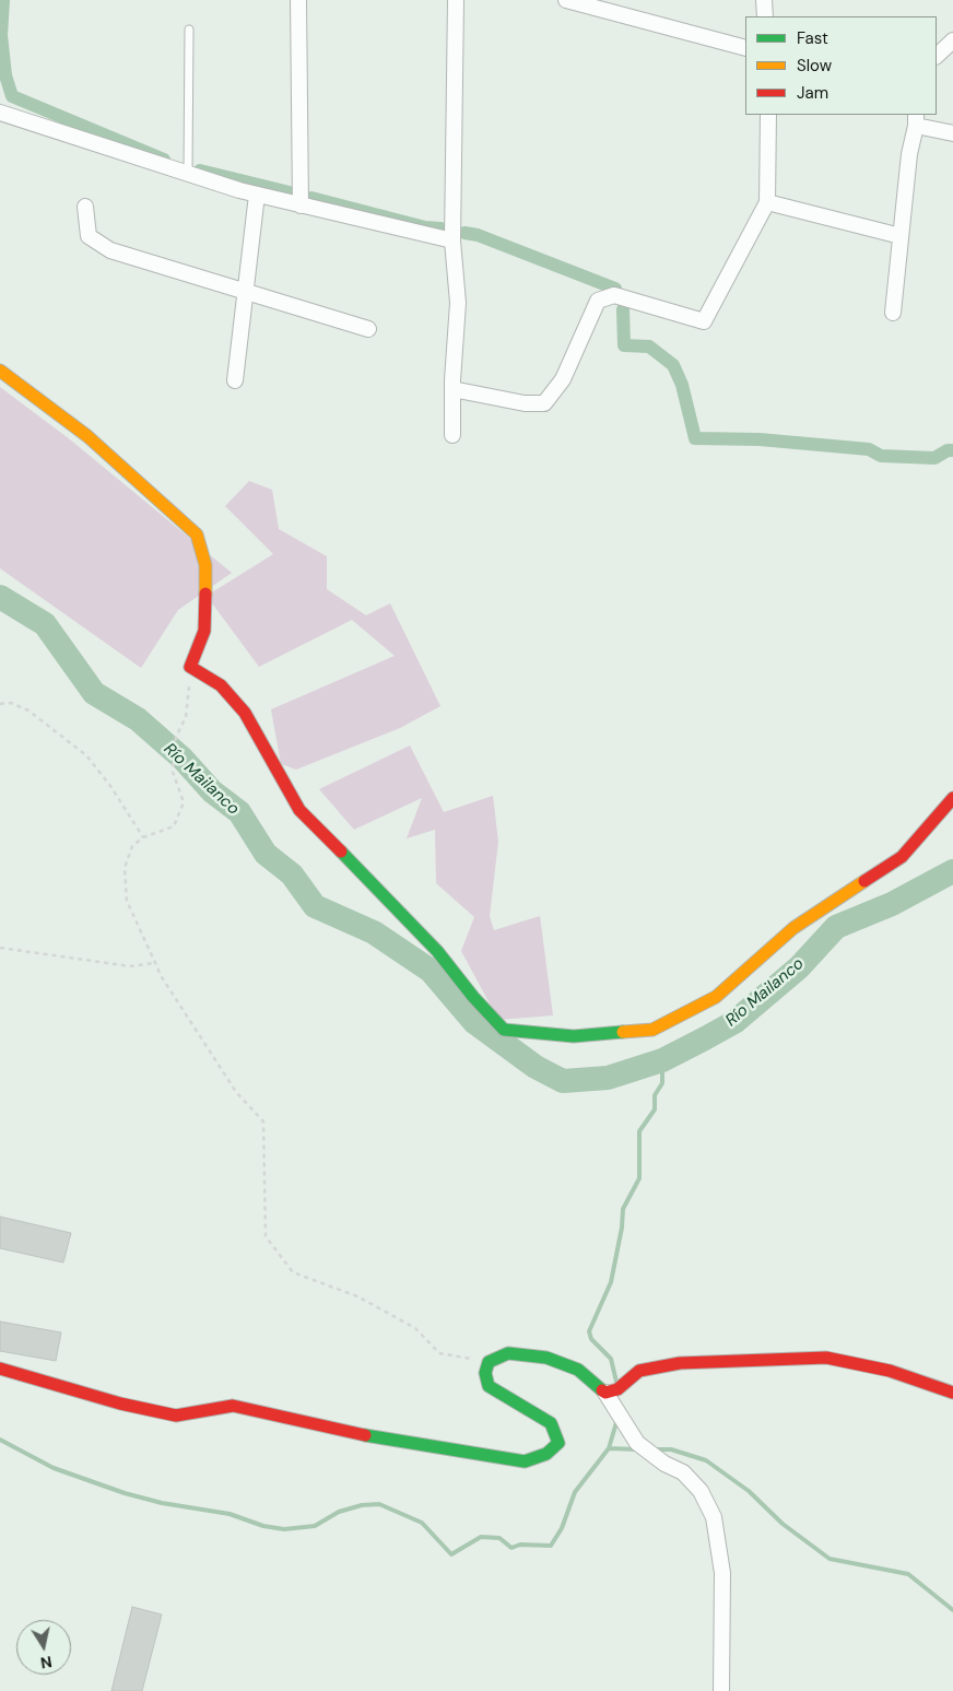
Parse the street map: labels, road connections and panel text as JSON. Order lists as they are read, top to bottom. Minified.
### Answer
{"water":["Río Mailanco"],"legend":["Fast","Slow","Jam"],"north":"bottom"}
